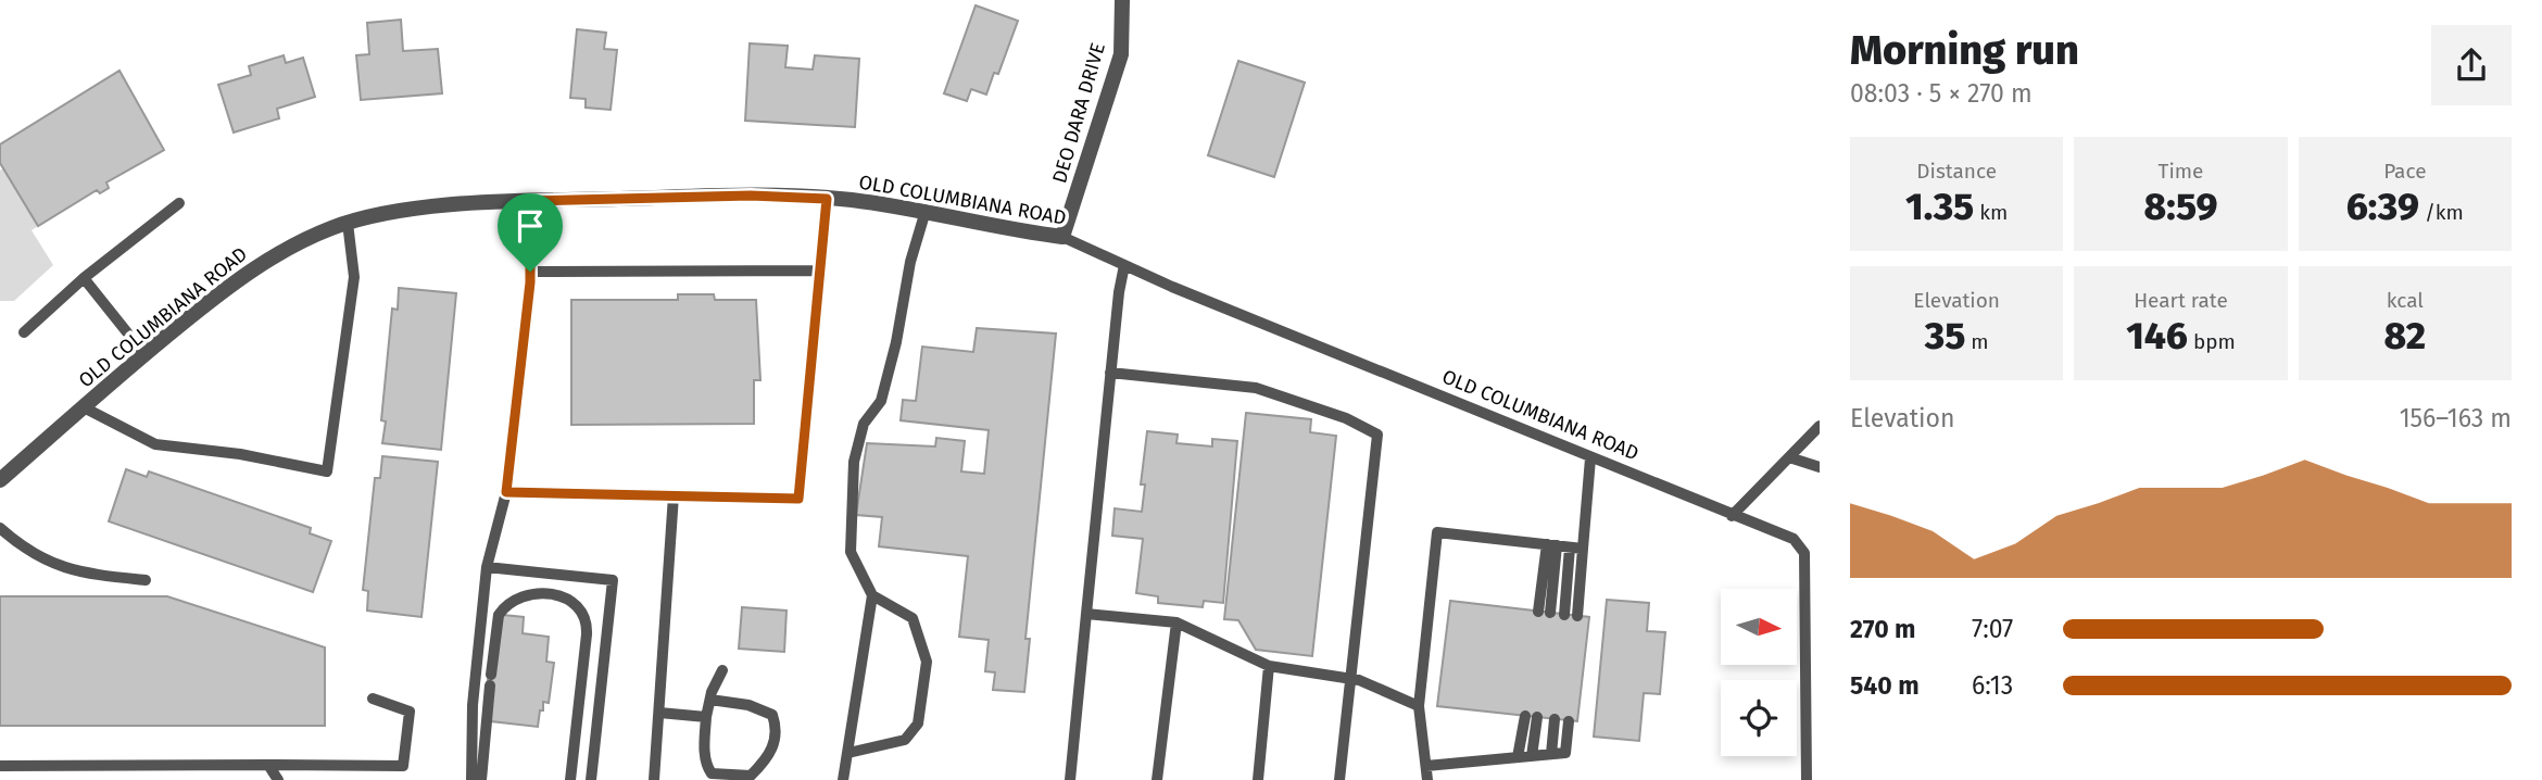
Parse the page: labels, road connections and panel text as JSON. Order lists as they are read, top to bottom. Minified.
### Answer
{"streets":{"street":["DEO DARA DRIVE","OLD COLUMBIANA ROAD"]},"crossings":[["DEO DARA DRIVE","OLD COLUMBIANA ROAD"]],"north":"right","page":{"heading":["Morning run","08:03 · 5 × 270 m"],"stats":[["Distance","1.35 km"],["Time","8:59"],["Pace","6:39 /km"],["Elevation","35 m"],["Heart rate","146 bpm"],["kcal","82"]],"chart":["Elevation","156–163 m"],"list":[{"name":"270 m","note":"7:07"},{"name":"540 m","note":"6:13"}]}}
